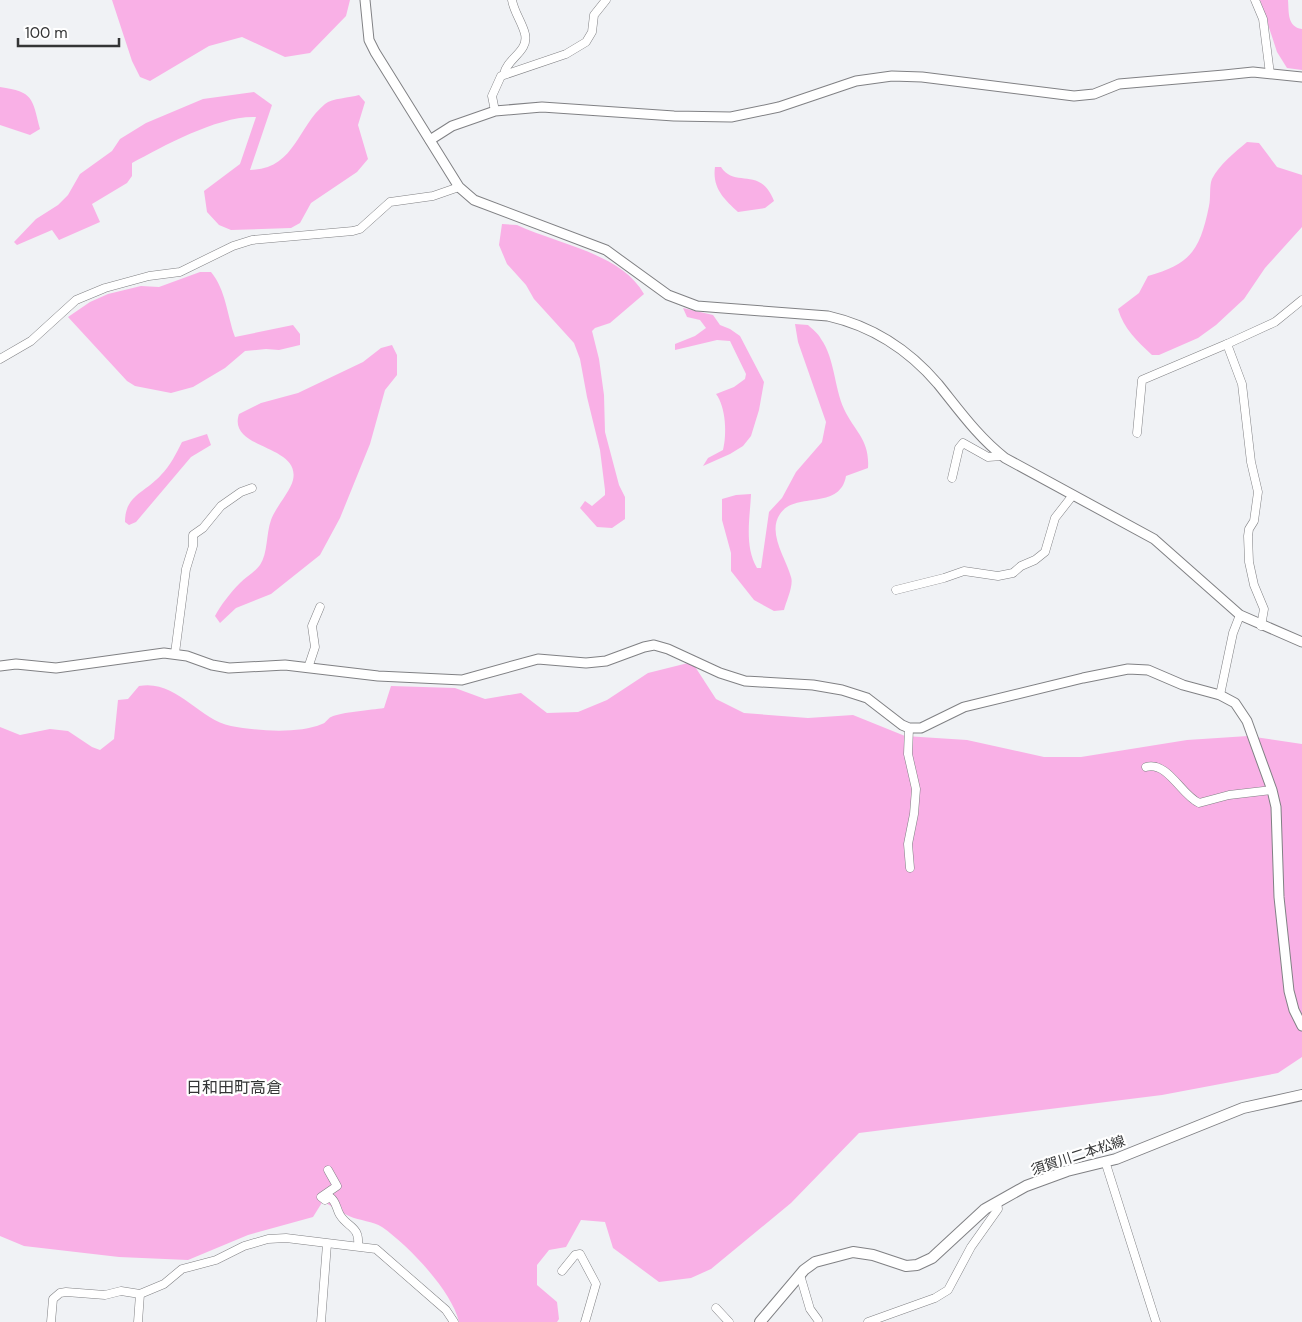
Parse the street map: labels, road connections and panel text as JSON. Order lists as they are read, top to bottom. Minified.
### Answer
{"streets":{"main road":["須賀川二本松線"]},"districts":["日和田町高倉"],"scale_bar":"100 m"}
